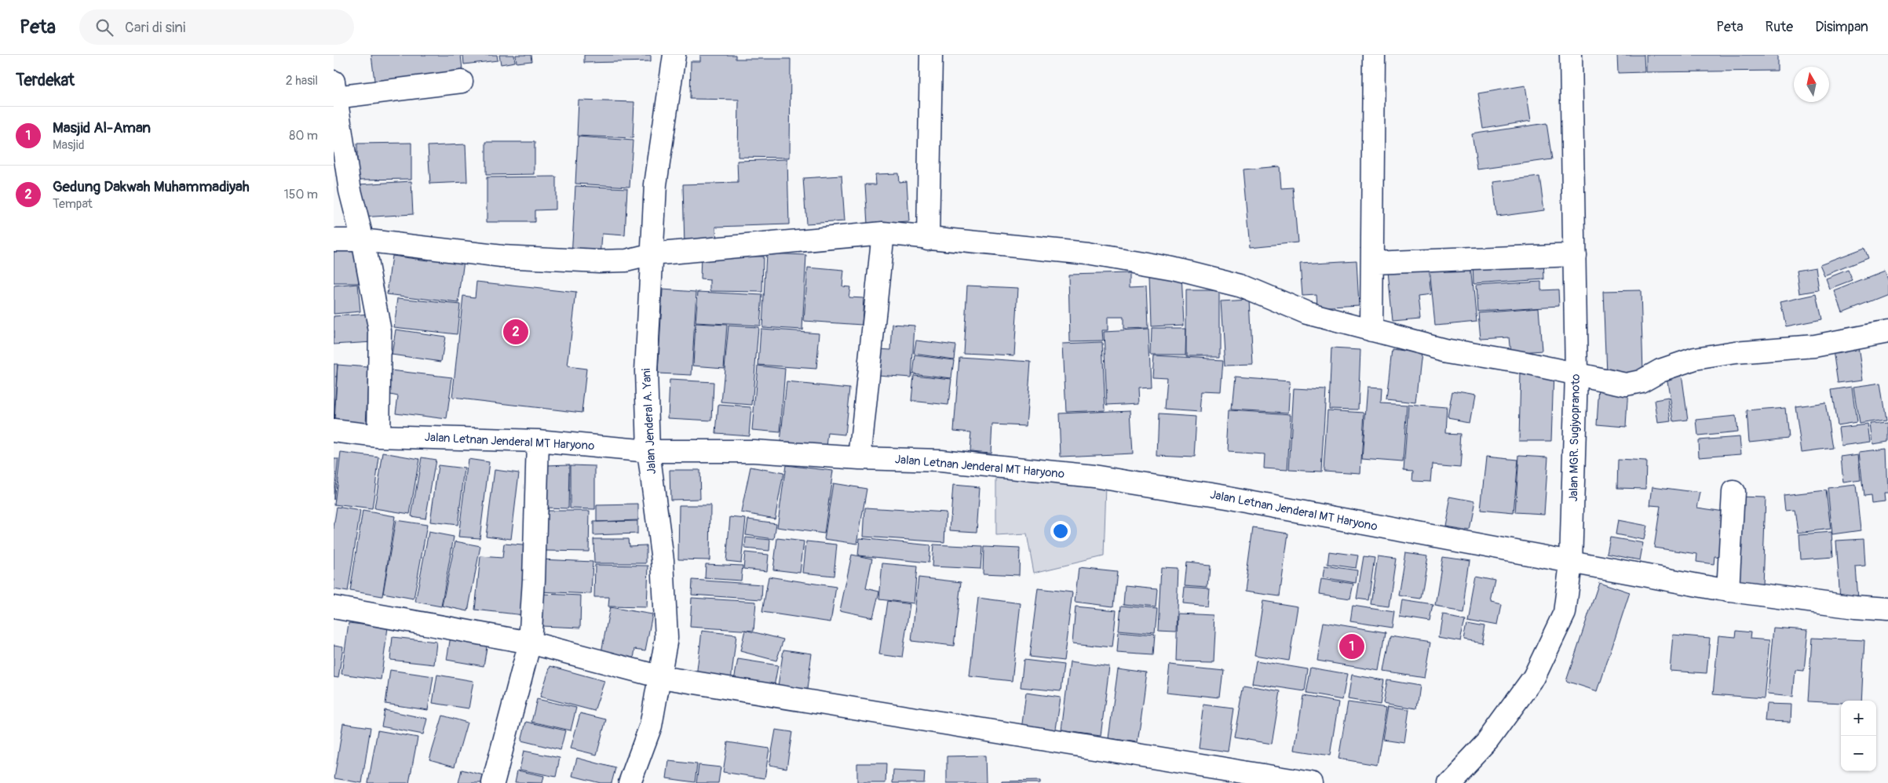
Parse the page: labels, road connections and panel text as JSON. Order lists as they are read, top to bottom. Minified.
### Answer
{"streets":{"street":["Jalan Jenderal A. Yani","Jalan MGR. Sugiyopranoto","Jalan Letnan Jenderal MT Haryono"]},"crossings":[["Jalan Jenderal A. Yani","Jalan Letnan Jenderal MT Haryono"],["Jalan MGR. Sugiyopranoto","Jalan Letnan Jenderal MT Haryono"]],"north":"top","page":{"header":"Peta","search":"Cari di sini","nav":["Peta","Rute","Disimpan"],"heading":["Terdekat","2 hasil"],"list":[{"mark":"1","name":"Masjid Al-Aman","note":"Masjid","value":"80 m"},{"mark":"2","name":"Gedung Dakwah Muhammadiyah","note":"Tempat","value":"150 m"}],"pins":["2","1"],"map_buttons":["+","−"]}}
